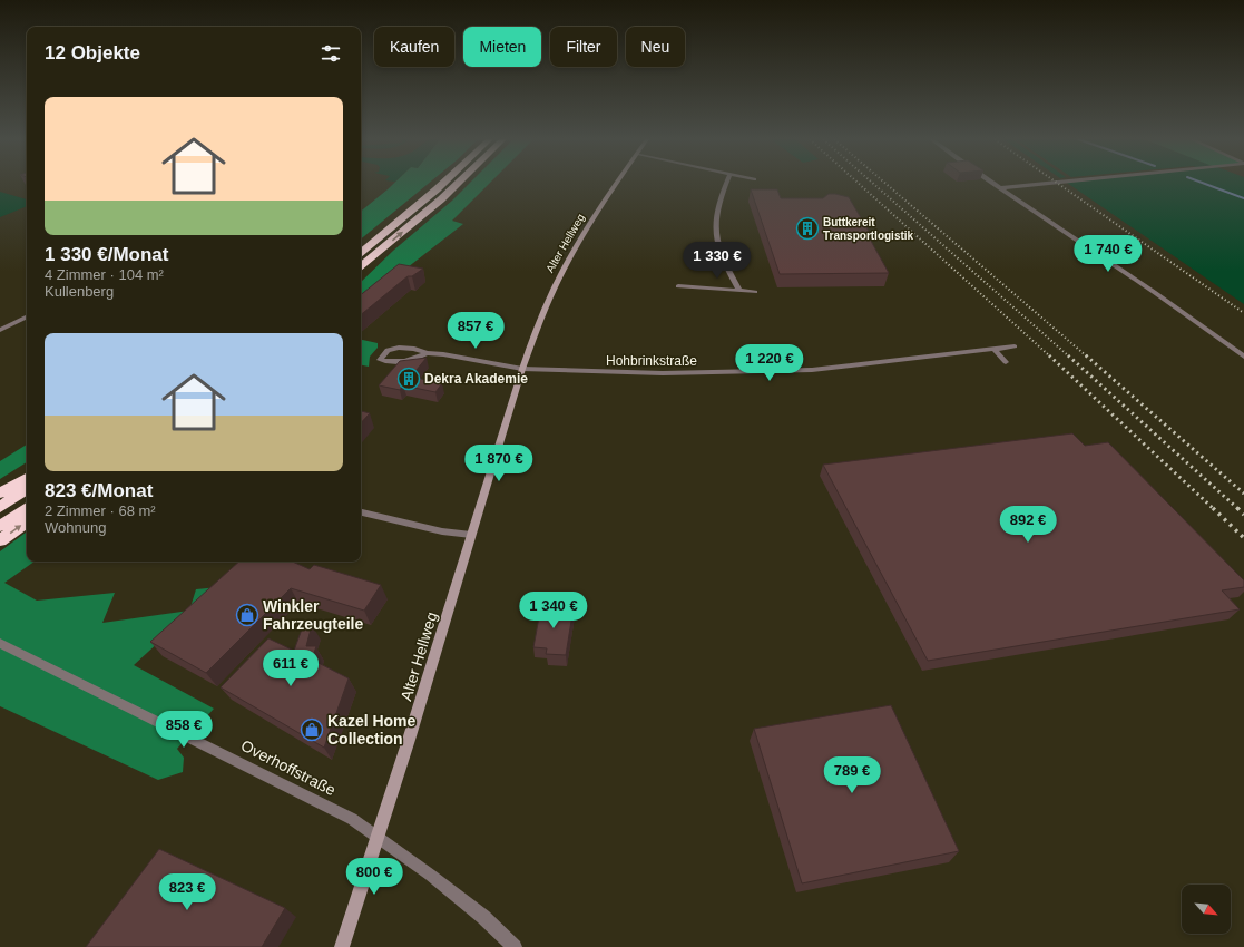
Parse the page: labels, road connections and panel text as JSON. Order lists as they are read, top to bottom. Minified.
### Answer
{"streets":{"street":["Alter Hellweg","Hohbrinkstraße","Overhoffstraße"]},"crossings":[["Alter Hellweg","Hohbrinkstraße"],["Alter Hellweg","Overhoffstraße"]],"places":{"building":["Buttkereit Transportlogistik","Dekra Akademie"],"shop":["Winkler Fahrzeugteile","Kazel Home Collection"]},"north":"bottom right","page":{"chip":["Kaufen","Mieten","Filter","Neu"],"heading":"12 Objekte","list":[{"name":"1 330 €/Monat","note":"4 Zimmer · 104 m² · Kullenberg"},{"name":"823 €/Monat","note":"2 Zimmer · 68 m² · Wohnung"}],"price":["1 740 €","1 330 €","857 €","1 220 €","1 870 €","892 €","1 340 €","611 €","858 €","789 €","800 €","823 €"]}}
